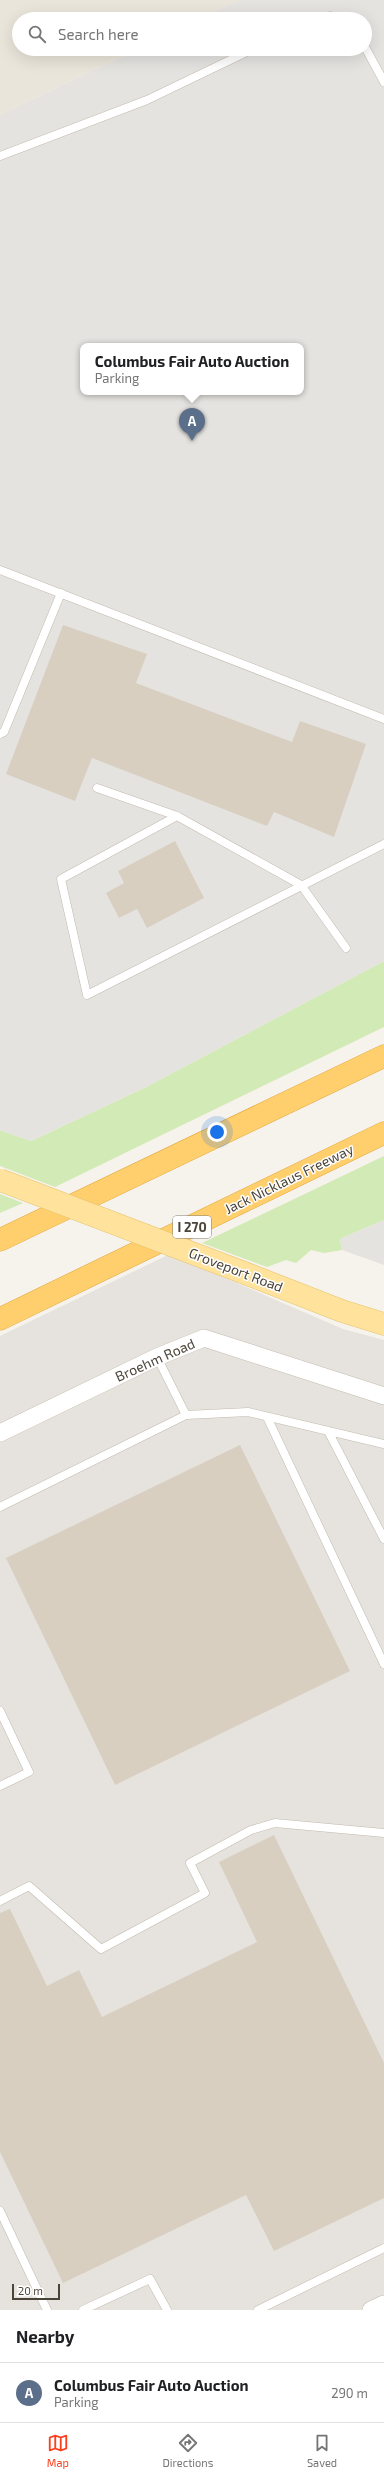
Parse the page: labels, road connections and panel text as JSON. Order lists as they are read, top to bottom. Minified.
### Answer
{"streets":{"highway":["Jack Nicklaus Freeway","I 270"],"main road":["Groveport Road"],"street":["Broehm Road"]},"scale_bar":"20 m","page":{"search":"Search here","popup":["Columbus Fair Auto Auction","Parking"],"pins":"A","scale":"20 m","heading":"Nearby","list":[{"mark":"A","name":"Columbus Fair Auto Auction","note":"Parking","value":"290 m"}],"nav":["Map","Directions","Saved"]}}
